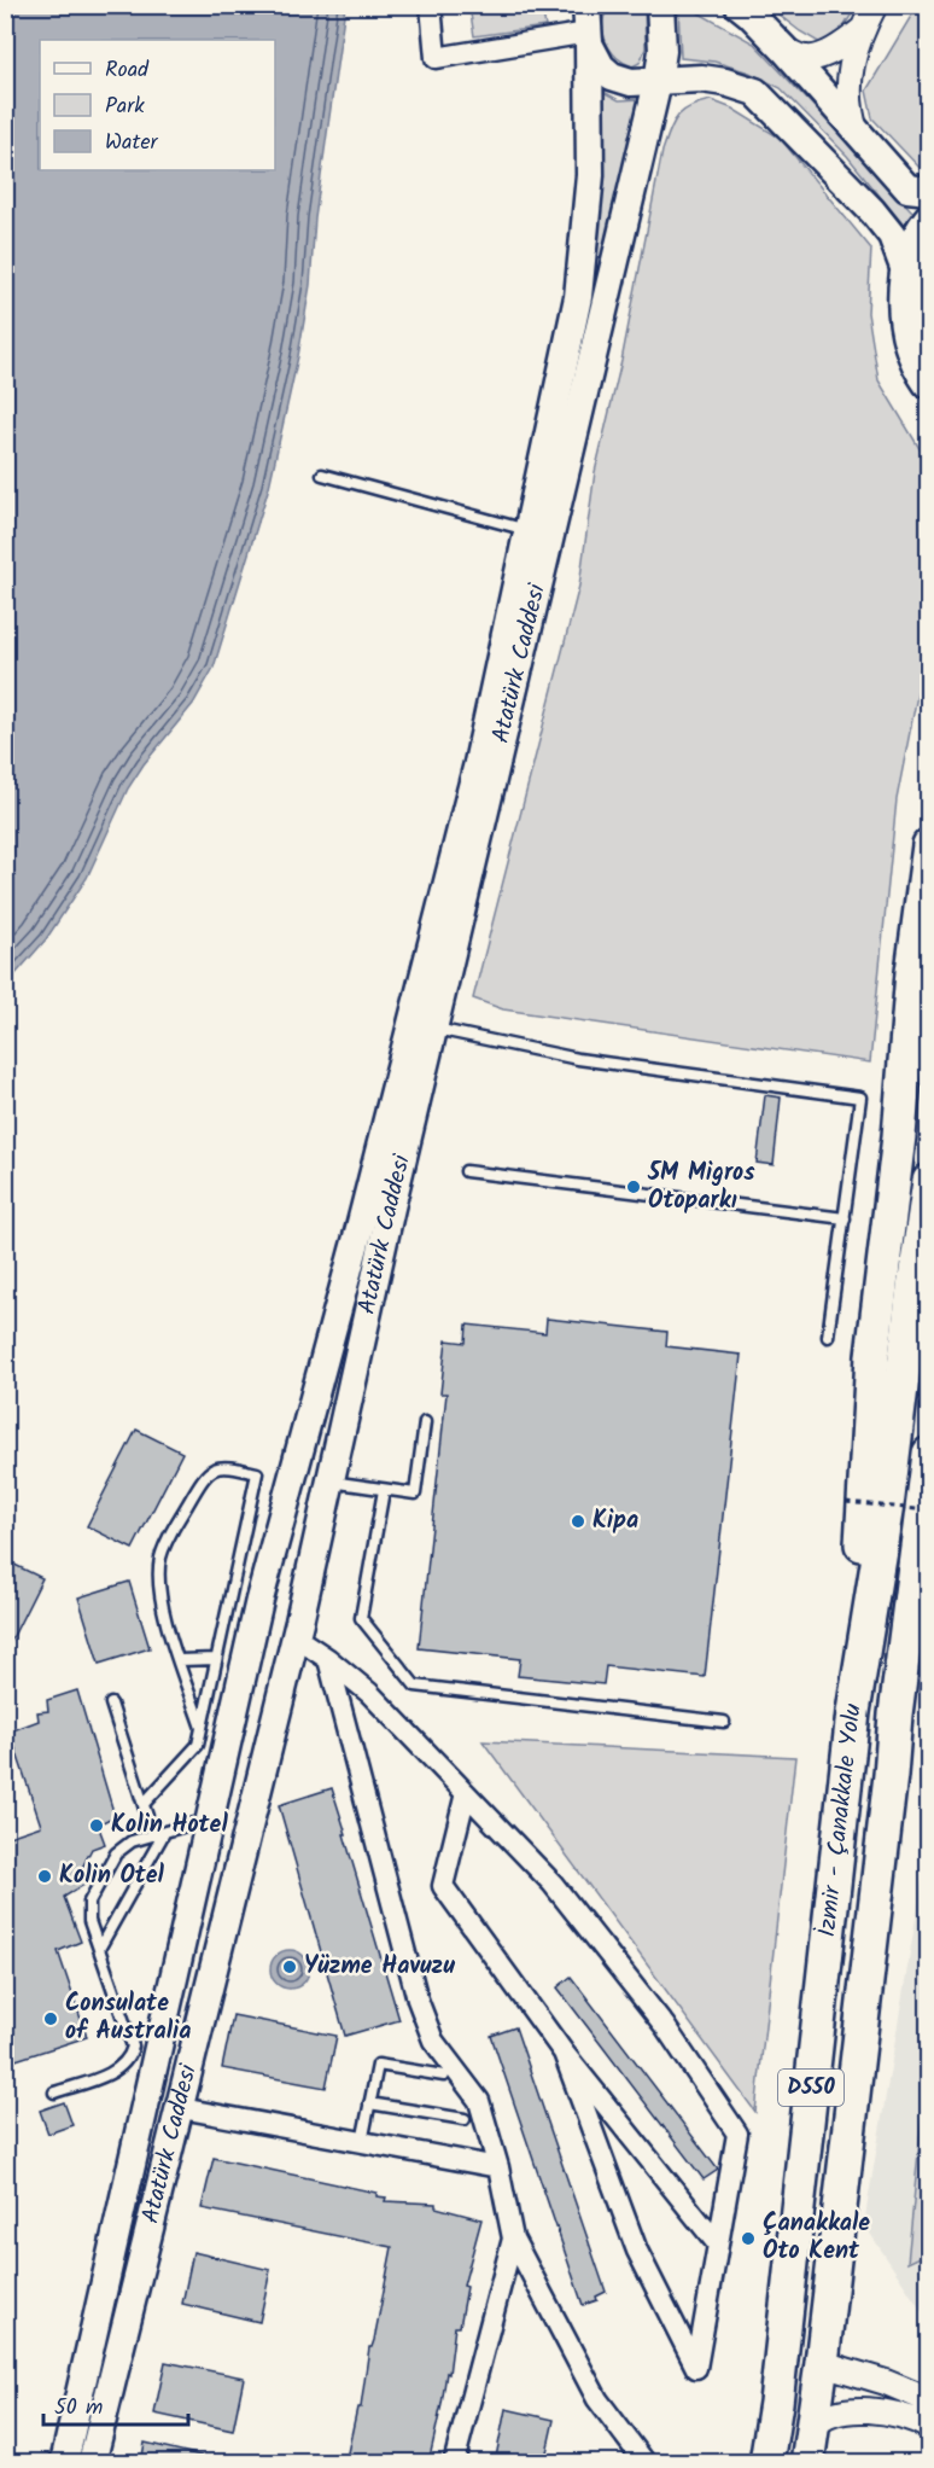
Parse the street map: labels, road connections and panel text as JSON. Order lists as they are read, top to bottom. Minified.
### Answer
{"streets":{"highway":["İzmir - Çanakkale Yolu","D550"],"main road":["Atatürk Caddesi"]},"places":["5M Migros Otoparkı","Kipa","Kolin Hotel","Kolin Otel","Yüzme Havuzu","Consulate of Australia","Çanakkale Oto Kent"],"legend":["Road","Park","Water"],"scale_bar":"50 m"}
